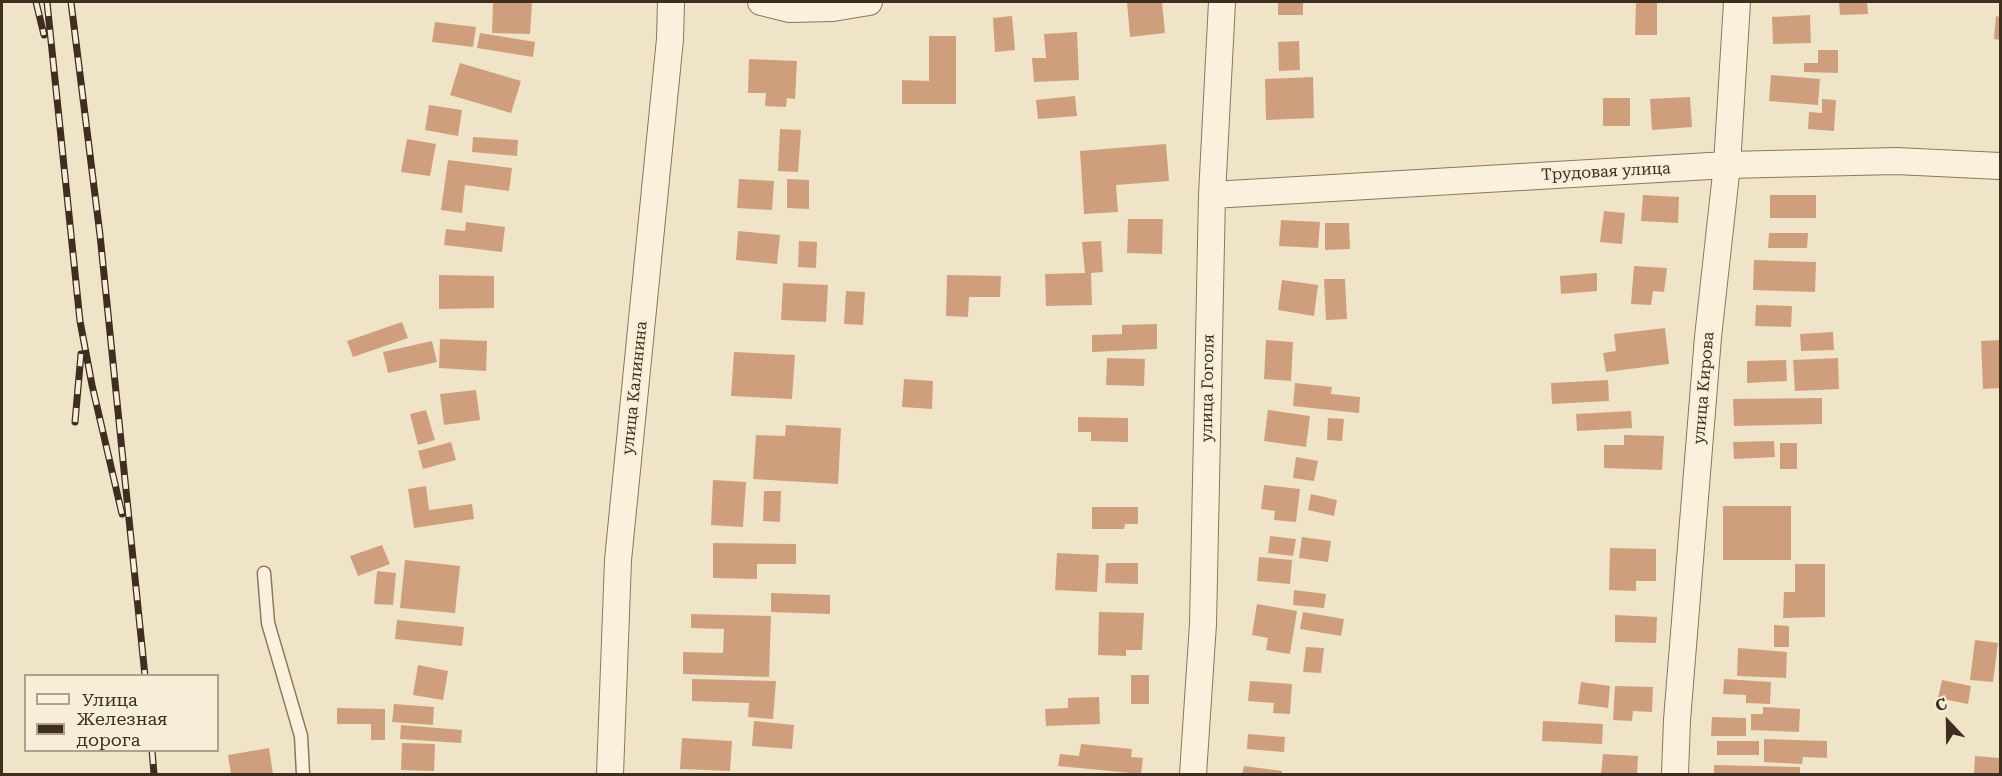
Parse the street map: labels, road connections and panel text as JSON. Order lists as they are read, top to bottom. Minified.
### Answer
{"streets":{"street":["Трудовая улица","улица Калинина","улица Гоголя","улица Кирова"]},"crossings":[["Трудовая улица","улица Гоголя"],["Трудовая улица","улица Кирова"]],"legend":["Улица","Железная дорога"],"north":"top"}
